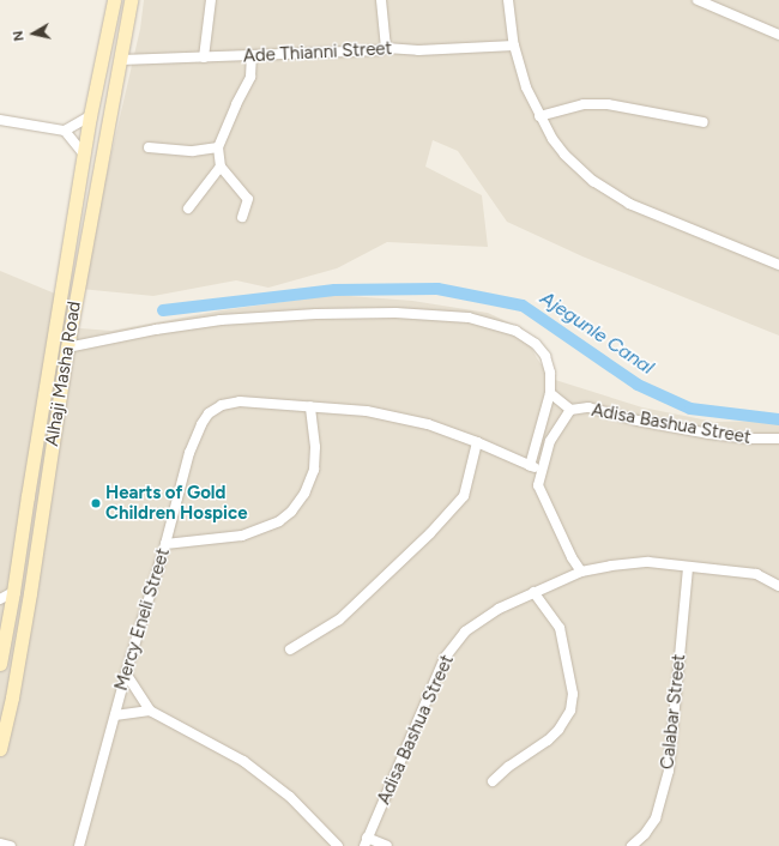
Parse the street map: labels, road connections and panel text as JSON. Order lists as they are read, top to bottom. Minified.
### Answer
{"streets":{"street":["Ade Thianni Street","Alhaji Masha Road","Adisa Bashua Street","Mercy Eneli Street","Calabar Street"]},"crossings":[["Ade Thianni Street","Alhaji Masha Road"],["Adisa Bashua Street","Mercy Eneli Street"],["Adisa Bashua Street","Calabar Street"]],"water":["Ajegunle Canal"],"places":["Hearts of Gold Children Hospice"],"north":"left"}
